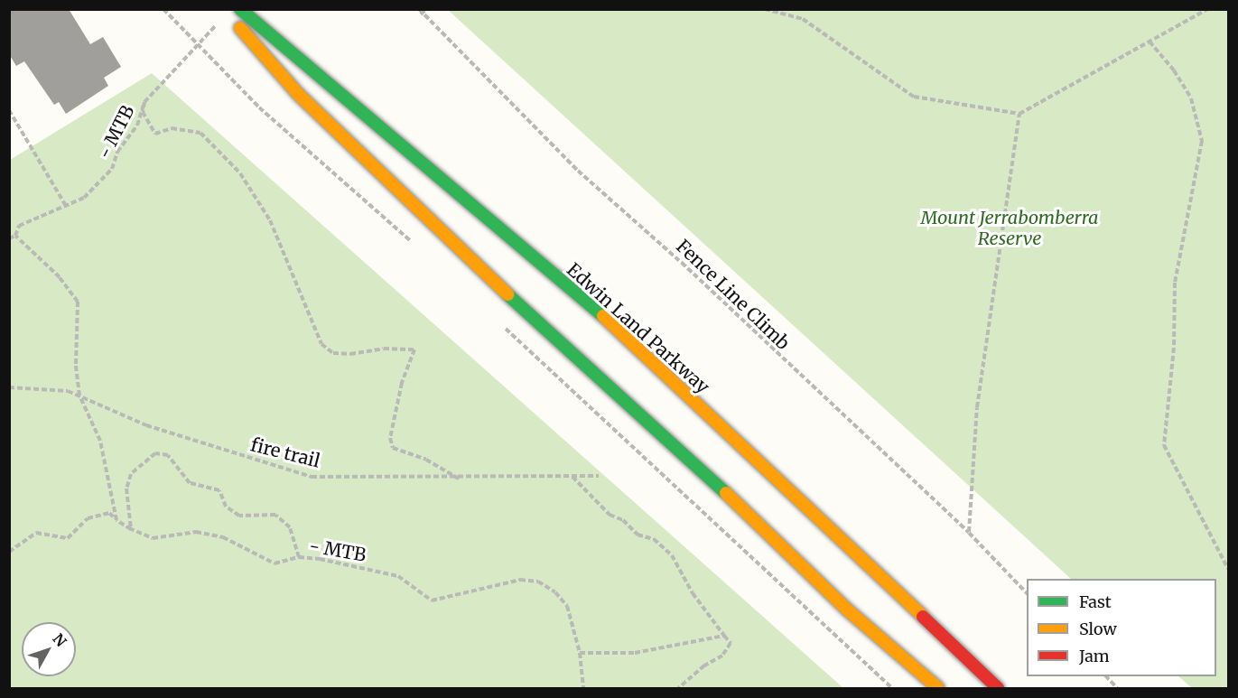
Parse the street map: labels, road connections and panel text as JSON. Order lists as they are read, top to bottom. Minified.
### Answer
{"streets":{"main road":["Edwin Land Parkway"],"path":["- MTB","Fence Line Climb","fire trail"]},"crossings":[["- MTB","fire trail"]],"parks":["Mount Jerrabomberra Reserve"],"legend":["Fast","Slow","Jam"],"north":"top right"}
